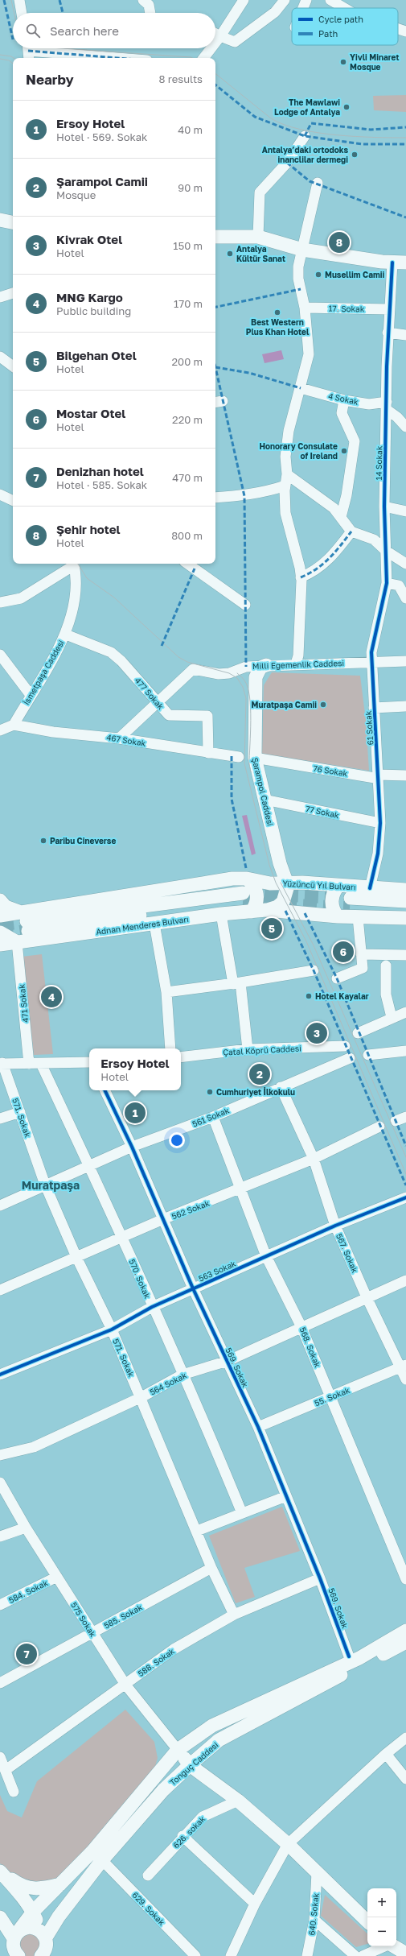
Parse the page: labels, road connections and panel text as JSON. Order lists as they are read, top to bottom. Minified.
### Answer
{"streets":{"main road":["Şarampol Caddesi","Yüzüncü Yıl Bulvarı","Adnan Menderes Bulvarı","Tonguç Caddesi"],"street":["17. Sokak","4 Sokak","14 Sokak","Milli Egemenlik Caddesi","İsmetpaşa Caddesi","477 Sokak","61 Sokak","467 Sokak","76 Sokak","77 Sokak","471 Sokak","Çatal Köprü Caddesi","561 Sokak","571. Sokak","562 Sokak","567. Sokak","563 Sokak","570. Sokak","568. Sokak","569. Sokak","564 Sokak","55. Sokak","584. Sokak","585. Sokak","575 Sokak","588. Sokak","626. sokak","629. Sokak","640. Sokak"]},"crossings":[["17. Sokak","14 Sokak"],["4 Sokak","14 Sokak"],["14 Sokak","Milli Egemenlik Caddesi"],["14 Sokak","61 Sokak"],["Milli Egemenlik Caddesi","477 Sokak"],["Milli Egemenlik Caddesi","61 Sokak"],["Milli Egemenlik Caddesi","Şarampol Caddesi"],["İsmetpaşa Caddesi","477 Sokak"],["İsmetpaşa Caddesi","467 Sokak"],["477 Sokak","467 Sokak"],["61 Sokak","76 Sokak"],["61 Sokak","77 Sokak"],["61 Sokak","Yüzüncü Yıl Bulvarı"],["76 Sokak","Şarampol Caddesi"],["Şarampol Caddesi","77 Sokak"],["Şarampol Caddesi","Yüzüncü Yıl Bulvarı"],["Yüzüncü Yıl Bulvarı","Adnan Menderes Bulvarı"],["Adnan Menderes Bulvarı","471 Sokak"],["561 Sokak","571. Sokak"],["561 Sokak","567. Sokak"],["561 Sokak","570. Sokak"],["561 Sokak","568. Sokak"],["561 Sokak","569. Sokak"],["571. Sokak","562 Sokak"],["571. Sokak","563 Sokak"],["571. Sokak","564 Sokak"],["571. Sokak","585. Sokak"],["571. Sokak","588. Sokak"],["562 Sokak","567. Sokak"],["562 Sokak","570. Sokak"],["562 Sokak","568. Sokak"],["562 Sokak","569. Sokak"],["567. Sokak","563 Sokak"],["567. Sokak","564 Sokak"],["567. Sokak","55. Sokak"],["563 Sokak","570. Sokak"],["563 Sokak","568. Sokak"],["563 Sokak","569. Sokak"],["570. Sokak","564 Sokak"],["568. Sokak","564 Sokak"],["568. Sokak","55. Sokak"],["569. Sokak","564 Sokak"],["569. Sokak","55. Sokak"],["569. Sokak","588. Sokak"],["584. Sokak","575 Sokak"],["585. Sokak","575 Sokak"],["575 Sokak","588. Sokak"],["Tonguç Caddesi","629. Sokak"]],"districts":["Muratpaşa"],"places":["Yivli Minaret Mosque","The Mawlawi Lodge of Antalya","Antalya’daki ortodoks inanclilar dermegi","Antalya Kültür Sanat","Musellim Camii","Best Western Plus Khan Hotel","Honorary Consulate of Ireland","Muratpaşa Camii","Paribu Cineverse","Hotel Kayalar","Cumhuriyet İlkokulu"],"legend":["Cycle path","Path"],"page":{"search":"Search here","heading":["Nearby","8 results"],"list":[{"mark":"1","name":"Ersoy Hotel","note":"Hotel · 569. Sokak","value":"40 m"},{"mark":"2","name":"Şarampol Camii","note":"Mosque","value":"90 m"},{"mark":"3","name":"Kivrak Otel","note":"Hotel","value":"150 m"},{"mark":"4","name":"MNG Kargo","note":"Public building","value":"170 m"},{"mark":"5","name":"Bilgehan Otel","note":"Hotel","value":"200 m"},{"mark":"6","name":"Mostar Otel","note":"Hotel","value":"220 m"},{"mark":"7","name":"Denizhan hotel","note":"Hotel · 585. Sokak","value":"470 m"},{"mark":"8","name":"Şehir hotel","note":"Hotel","value":"800 m"}],"pins":["8","5","6","4","3","2","1","7"],"popup":["Ersoy Hotel","Hotel"],"map_buttons":["+","−"]}}
